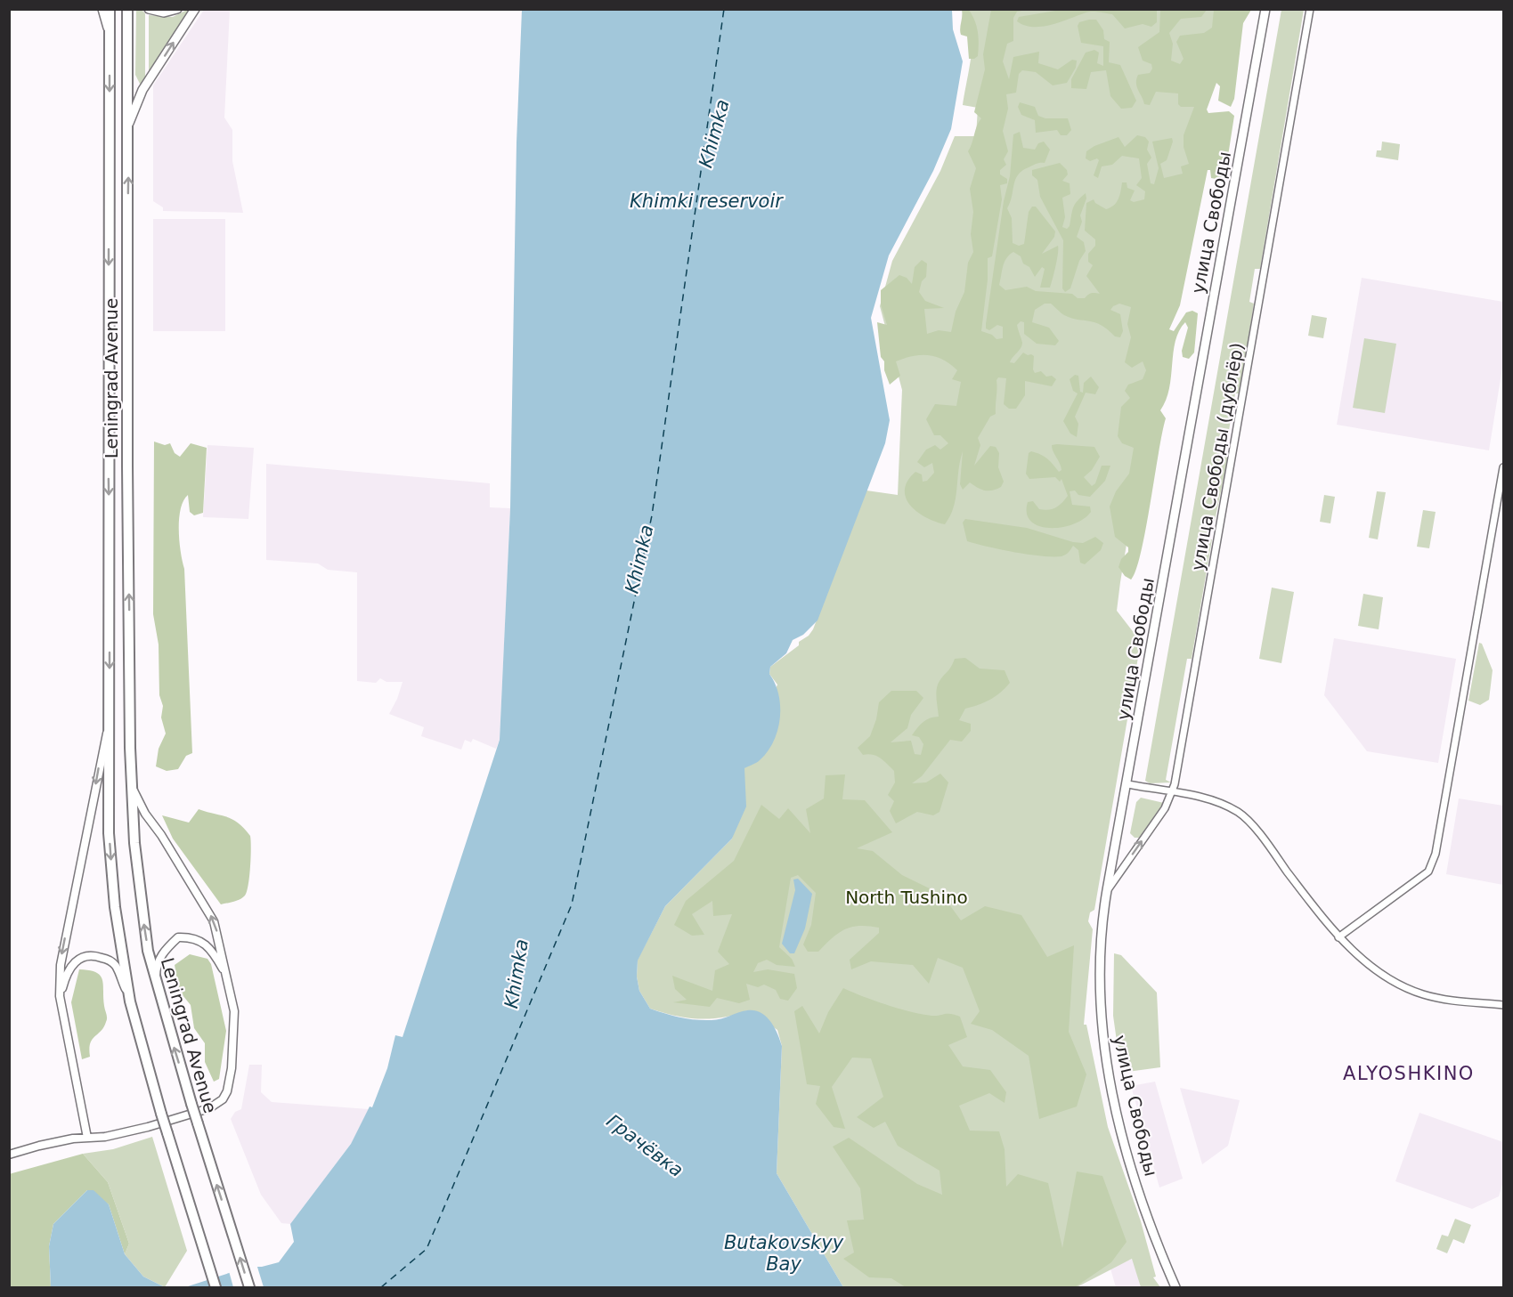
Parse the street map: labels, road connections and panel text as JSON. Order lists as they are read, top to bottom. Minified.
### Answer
{"streets":{"main road":["улица Свободы","Leningrad Avenue"],"street":["улица Свободы (дублёр)"]},"crossings":[["улица Свободы","улица Свободы (дублёр)"]],"districts":["ALYOSHKINO"],"water":["Khimka","Khimki reservoir","Грачёвка","Butakovskyy Bay"],"parks":["North Tushino"]}
